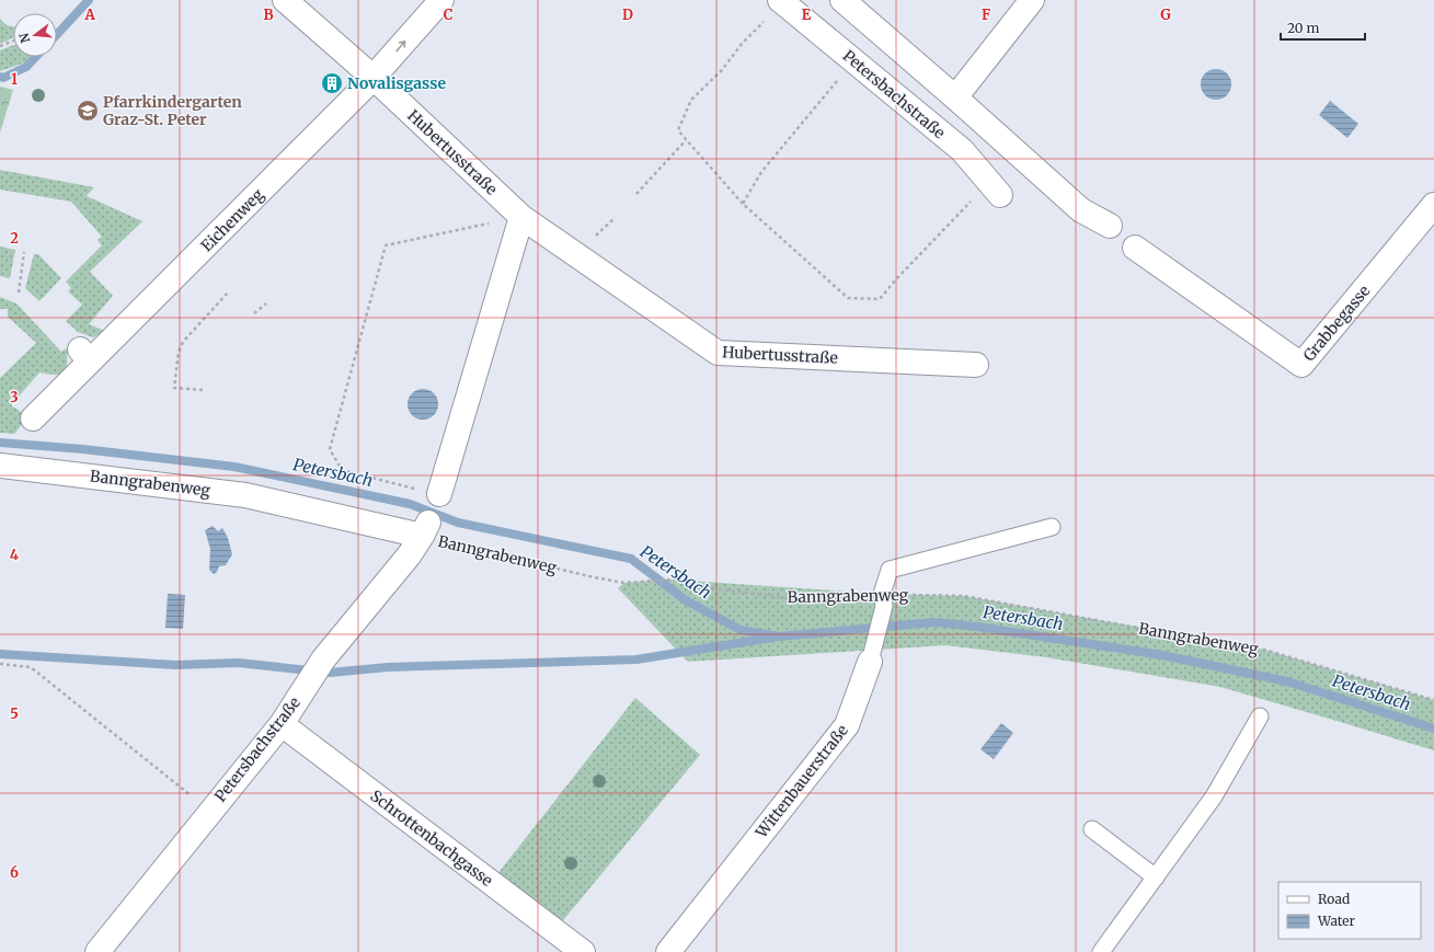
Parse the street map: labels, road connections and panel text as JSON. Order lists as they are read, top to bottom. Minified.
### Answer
{"streets":{"street":["Petersbachstraße","Hubertusstraße","Eichenweg","Grabbegasse","Banngrabenweg","Wittenbauerstraße","Schrottenbachgasse"]},"crossings":[["Petersbachstraße","Banngrabenweg"],["Petersbachstraße","Schrottenbachgasse"],["Hubertusstraße","Eichenweg"],["Banngrabenweg","Wittenbauerstraße"]],"water":["Petersbach"],"places":{"building":["Novalisgasse"],"school or university":["Pfarrkindergarten Graz-St. Peter"]},"legend":["Road","Water"],"scale_bar":"20 m","north":"left","grid":{"columns":["A","B","C","D","E","F","G"],"rows":["1","2","3","4","5","6"]}}
